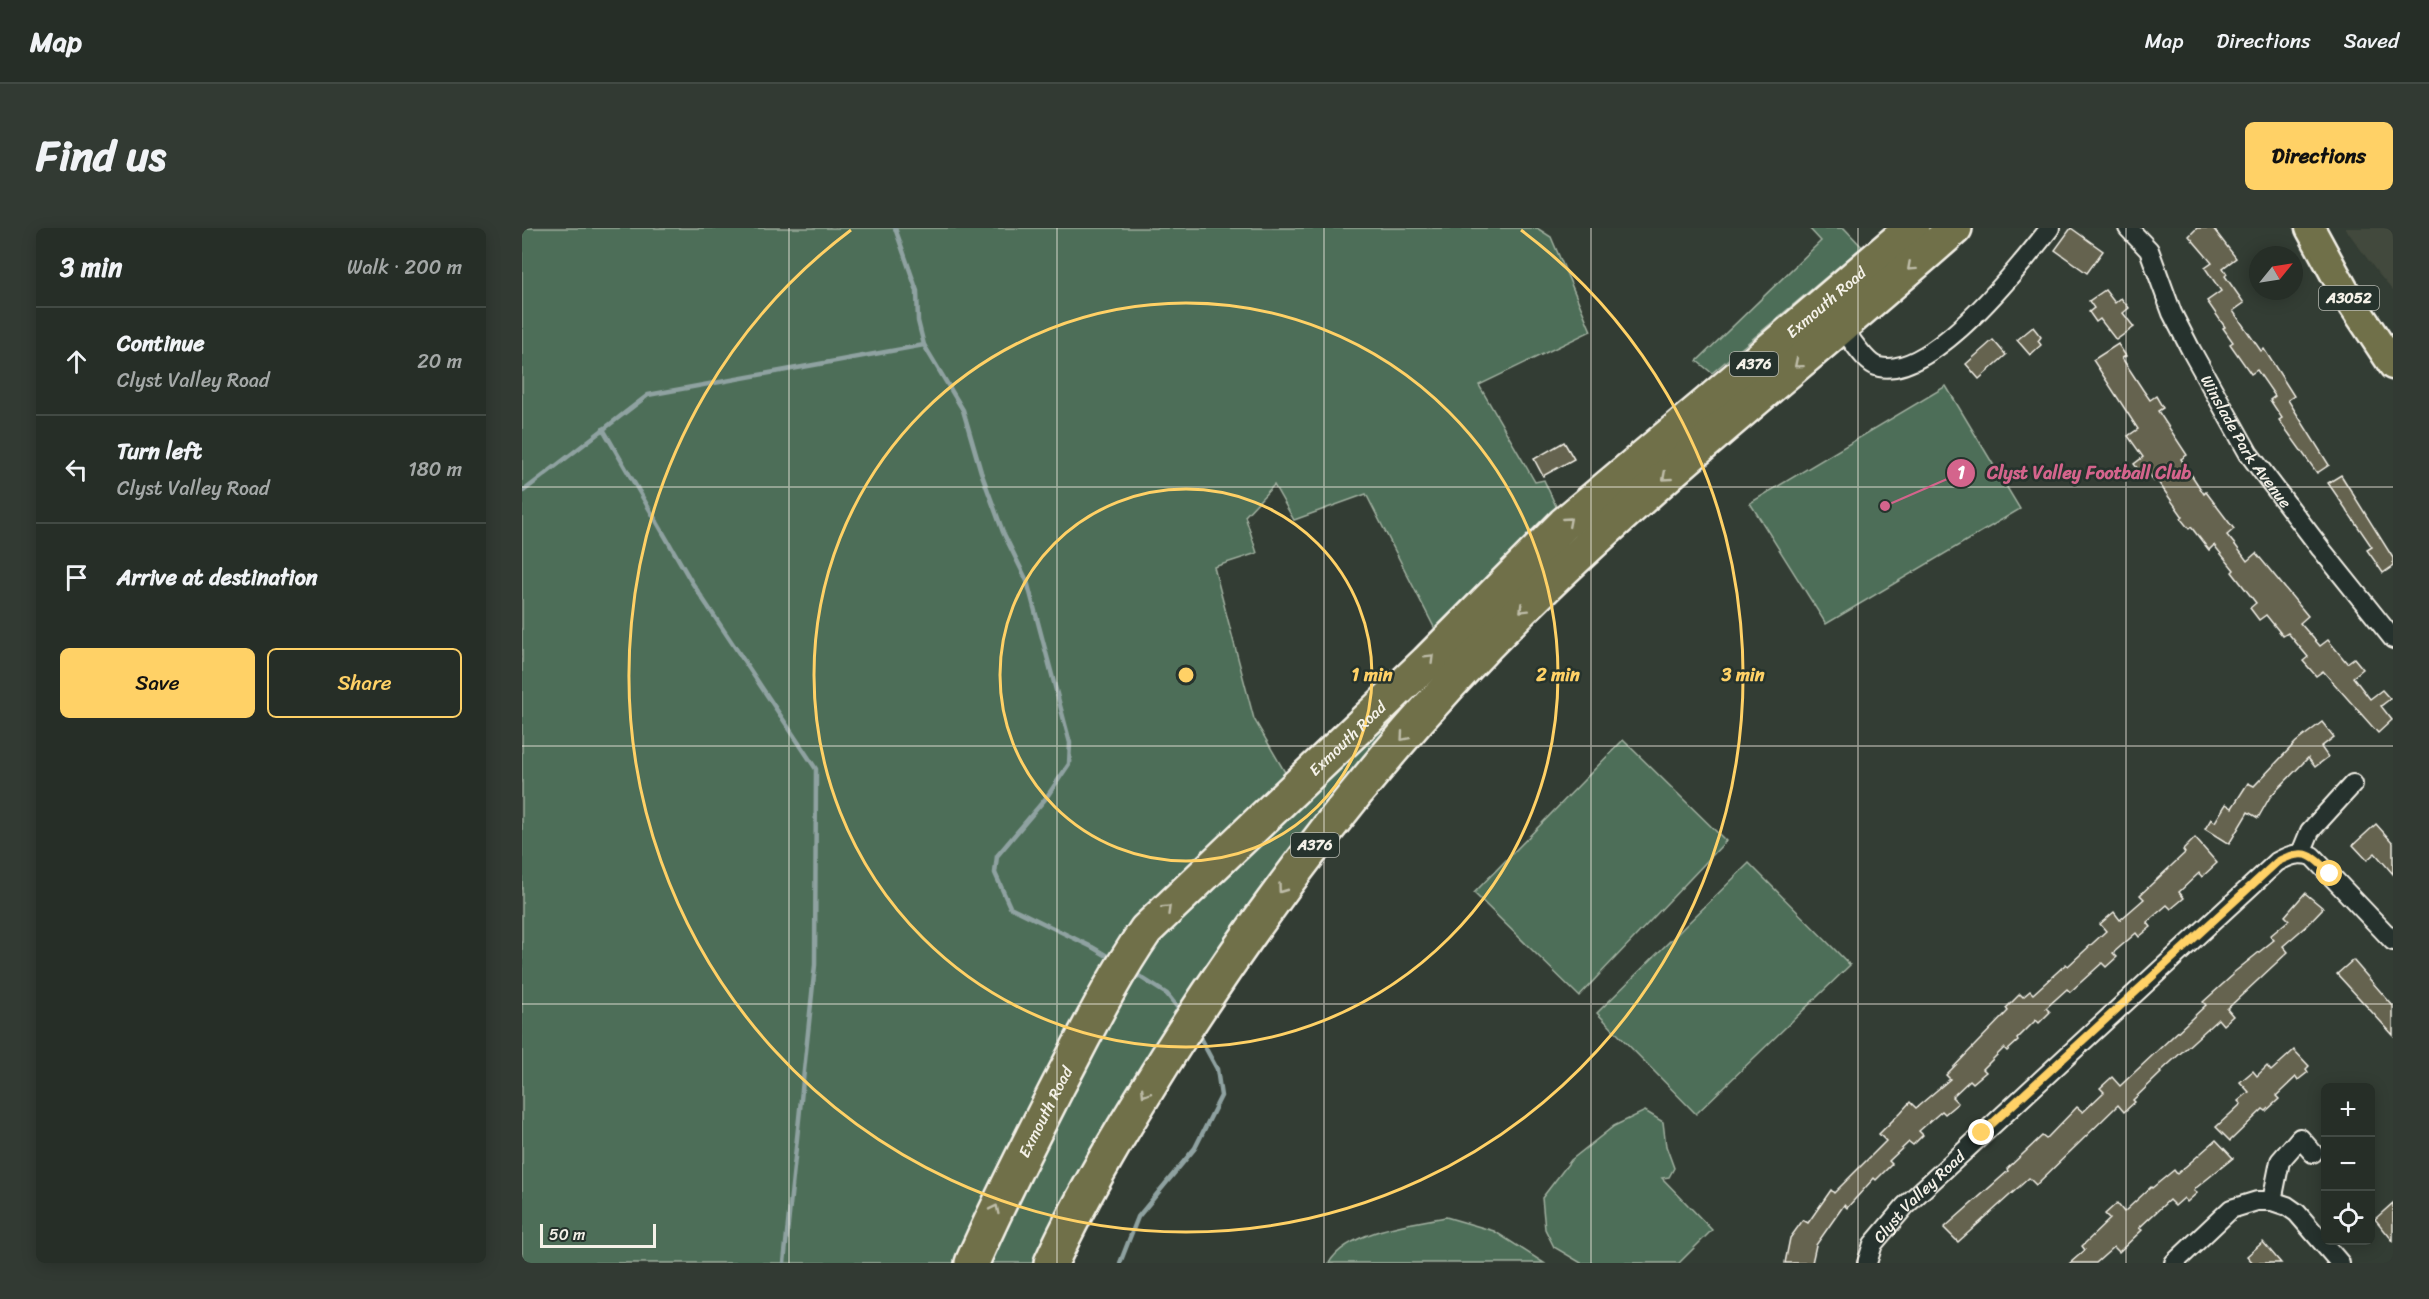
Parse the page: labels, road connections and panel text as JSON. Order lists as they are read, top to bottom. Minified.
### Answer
{"streets":{"highway":["Exmouth Road","A376"],"main road":["A3052"],"street":["Winslade Park Avenue","Clyst Valley Road"]},"places":["Clyst Valley Football Club"],"scale_bar":"50 m","north":"top right","page":{"header":"Map","nav":["Map","Directions","Saved"],"title":"Find us","buttons":["Directions",["Save","Share"]],"heading":["3 min","Walk · 200 m"],"list":[["Continue","Clyst Valley Road","20 m"],["Turn left","Clyst Valley Road","180 m"],"Arrive at destination"],"map_buttons":["+","−"],"scale":"50 m"},"rings":["1 min","2 min","3 min"]}
